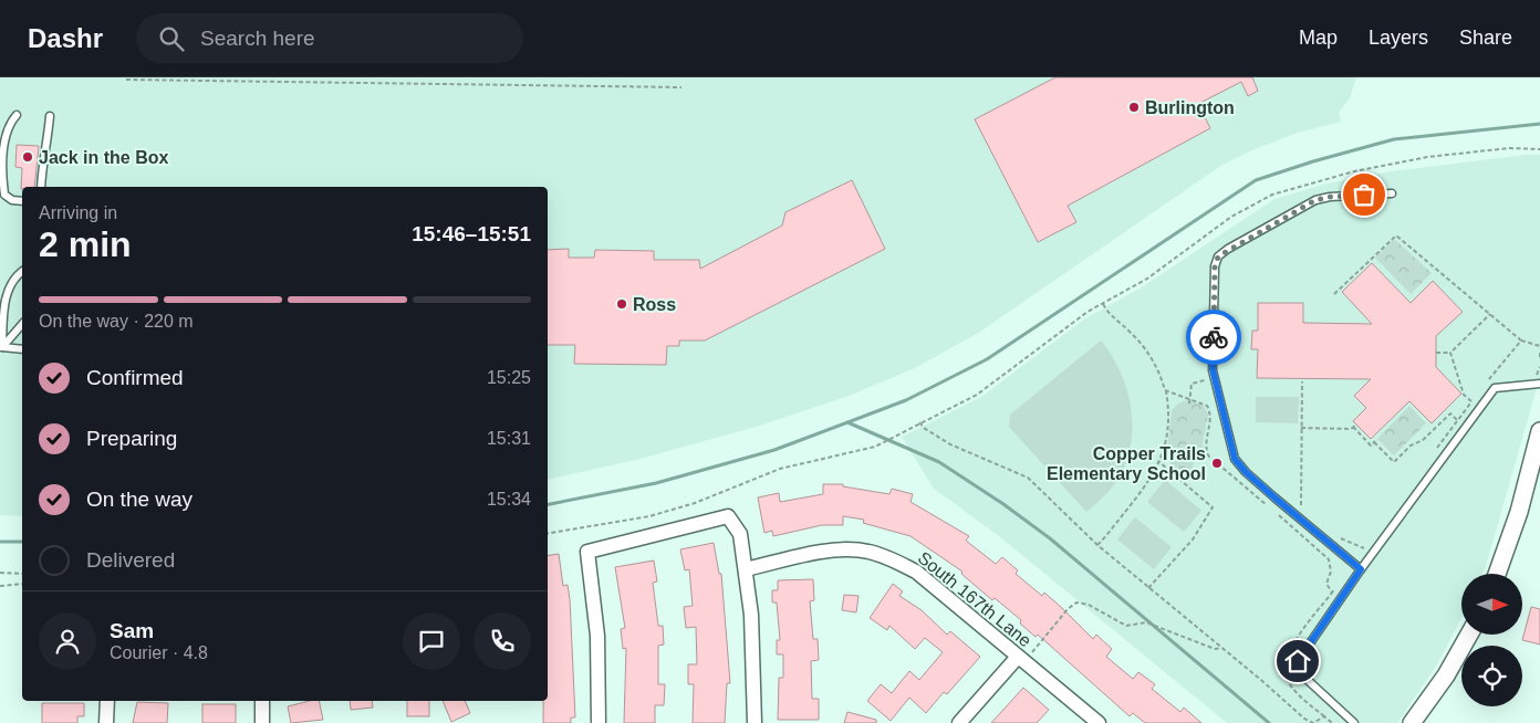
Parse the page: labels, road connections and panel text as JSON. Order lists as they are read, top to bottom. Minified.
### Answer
{"streets":{"street":["South 167th Lane"]},"places":["Burlington","Jack in the Box","Ross","Copper Trails Elementary School"],"north":"right","page":{"header":"Dashr","search":"Search here","nav":["Map","Layers","Share"],"heading":["2 min","Arriving in","15:46–15:51"],"panel":["Sam","Courier · 4.8"],"bar":"On the way · 220 m","list":[["Confirmed","15:25"],["Preparing","15:31"],["On the way","15:34"],"Delivered"]}}
